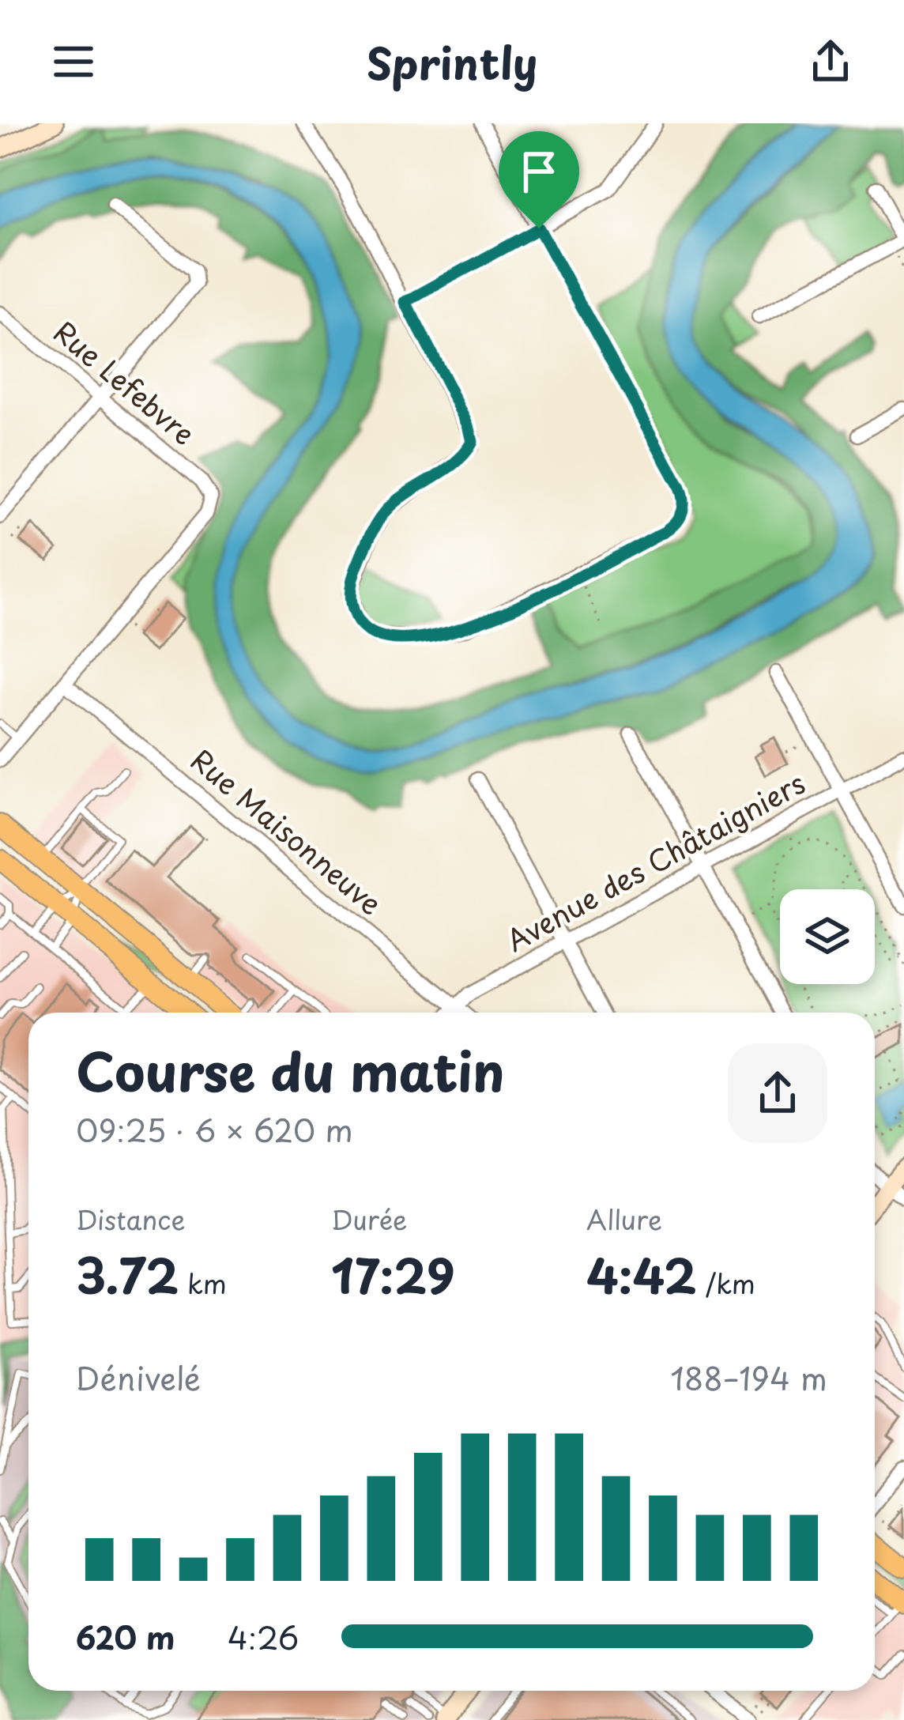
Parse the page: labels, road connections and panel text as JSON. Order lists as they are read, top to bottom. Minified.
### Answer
{"streets":{"street":["Rue Lefebvre","Rue Maisonneuve","Avenue des Châtaigniers"]},"crossings":[["Rue Lefebvre","Rue Maisonneuve"],["Rue Maisonneuve","Avenue des Châtaigniers"]],"page":{"header":"Sprintly","heading":["Course du matin","09:25 · 6 × 620 m"],"stats":[["Distance","3.72 km"],["Durée","17:29"],["Allure","4:42 /km"]],"chart":["Dénivelé","188–194 m"],"list":[{"name":"620 m","note":"4:26"}]}}
